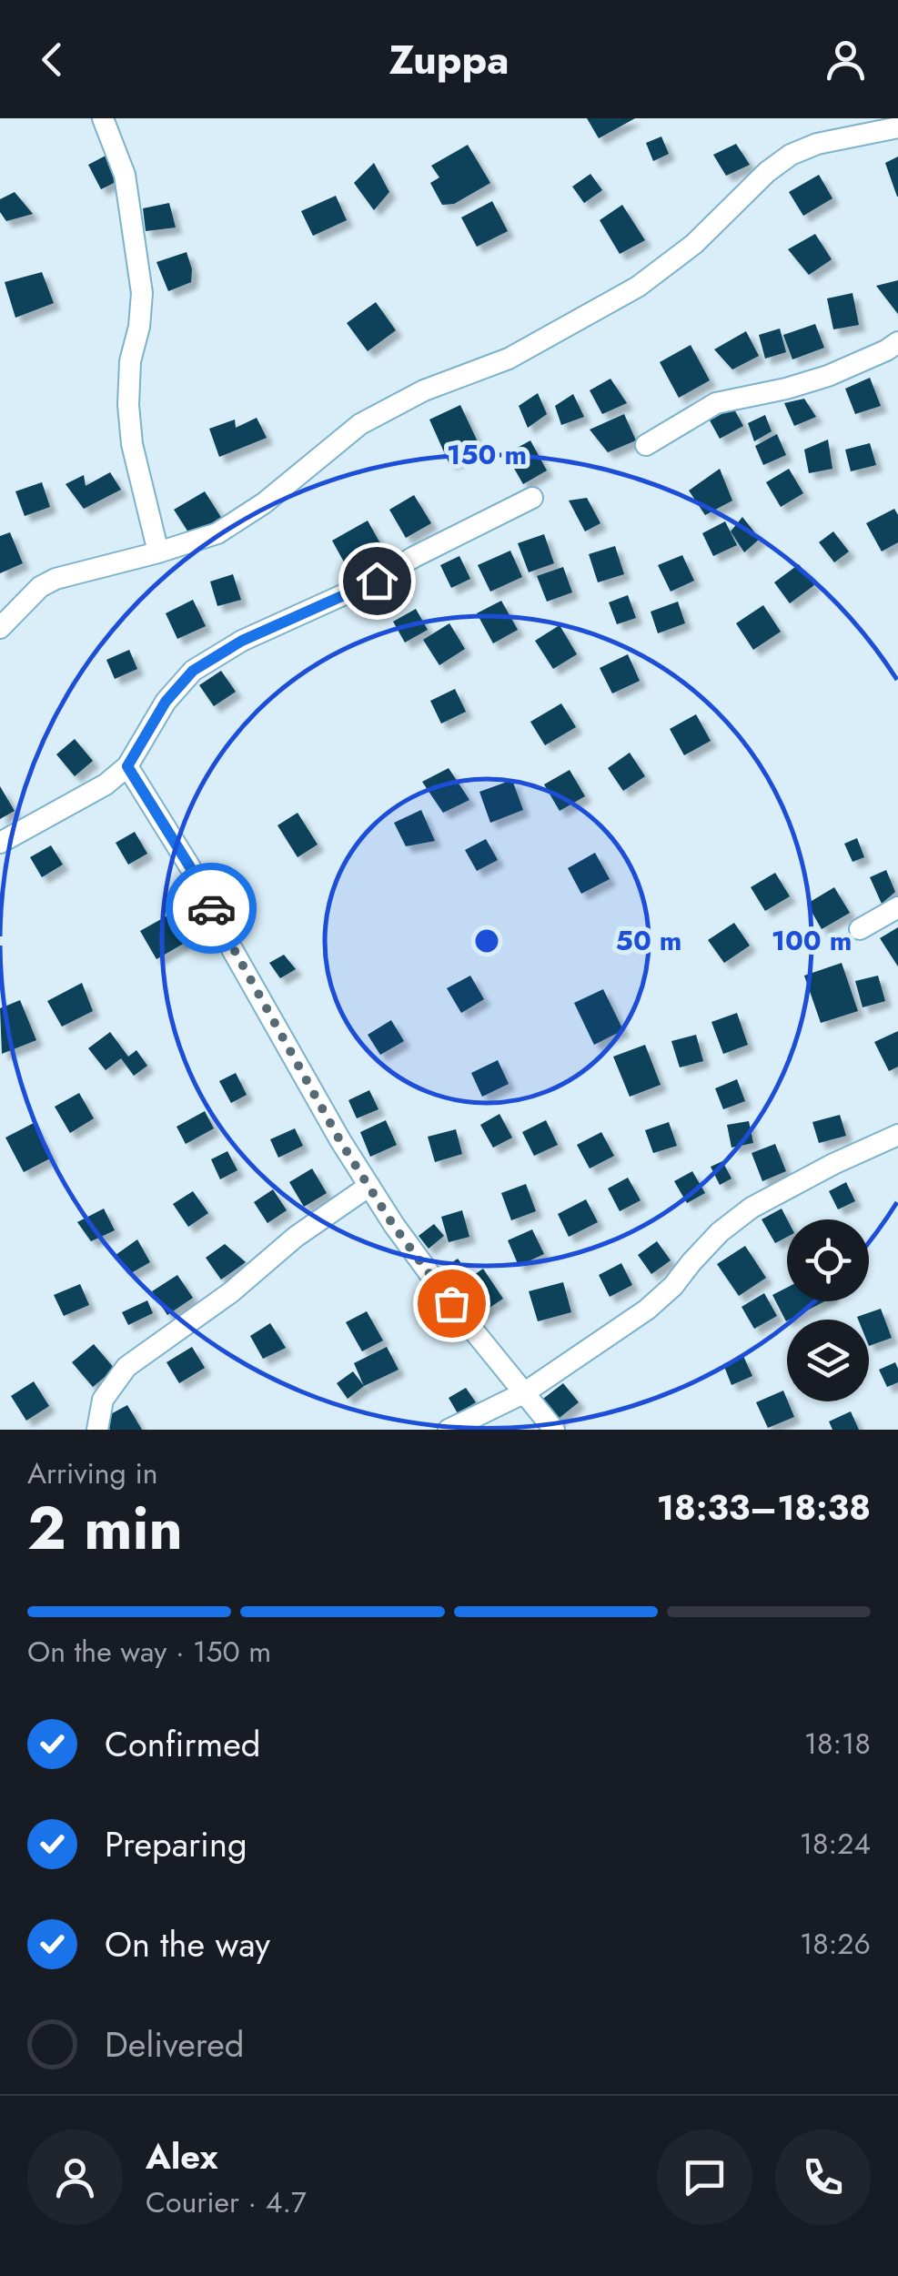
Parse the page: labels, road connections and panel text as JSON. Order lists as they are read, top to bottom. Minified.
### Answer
{"page":{"header":"Zuppa","heading":["2 min","Arriving in","18:33–18:38"],"panel":["Alex","Courier · 4.7"],"bar":"On the way · 150 m","list":[["Confirmed","18:18"],["Preparing","18:24"],["On the way","18:26"],"Delivered"]},"rings":["150 m","50 m","100 m"]}
